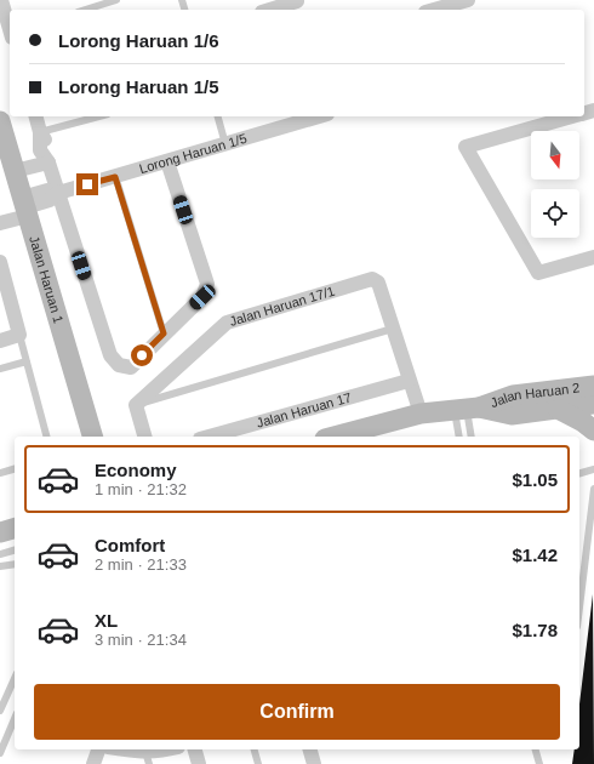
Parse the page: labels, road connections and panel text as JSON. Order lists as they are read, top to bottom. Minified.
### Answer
{"streets":{"main road":["Jalan Haruan 1","Jalan Haruan 2"],"street":["Lorong Haruan 1/5","Jalan Haruan 17/1","Jalan Haruan 17"]},"crossings":[["Lorong Haruan 1/5","Jalan Haruan 1"]],"north":"bottom","page":{"banner":["Lorong Haruan 1/6","Lorong Haruan 1/5"],"list":[{"name":"Economy","note":"1 min · 21:32","value":"$1.05"},{"name":"Comfort","note":"2 min · 21:33","value":"$1.42"},{"name":"XL","note":"3 min · 21:34","value":"$1.78"}],"buttons":"Confirm"}}
